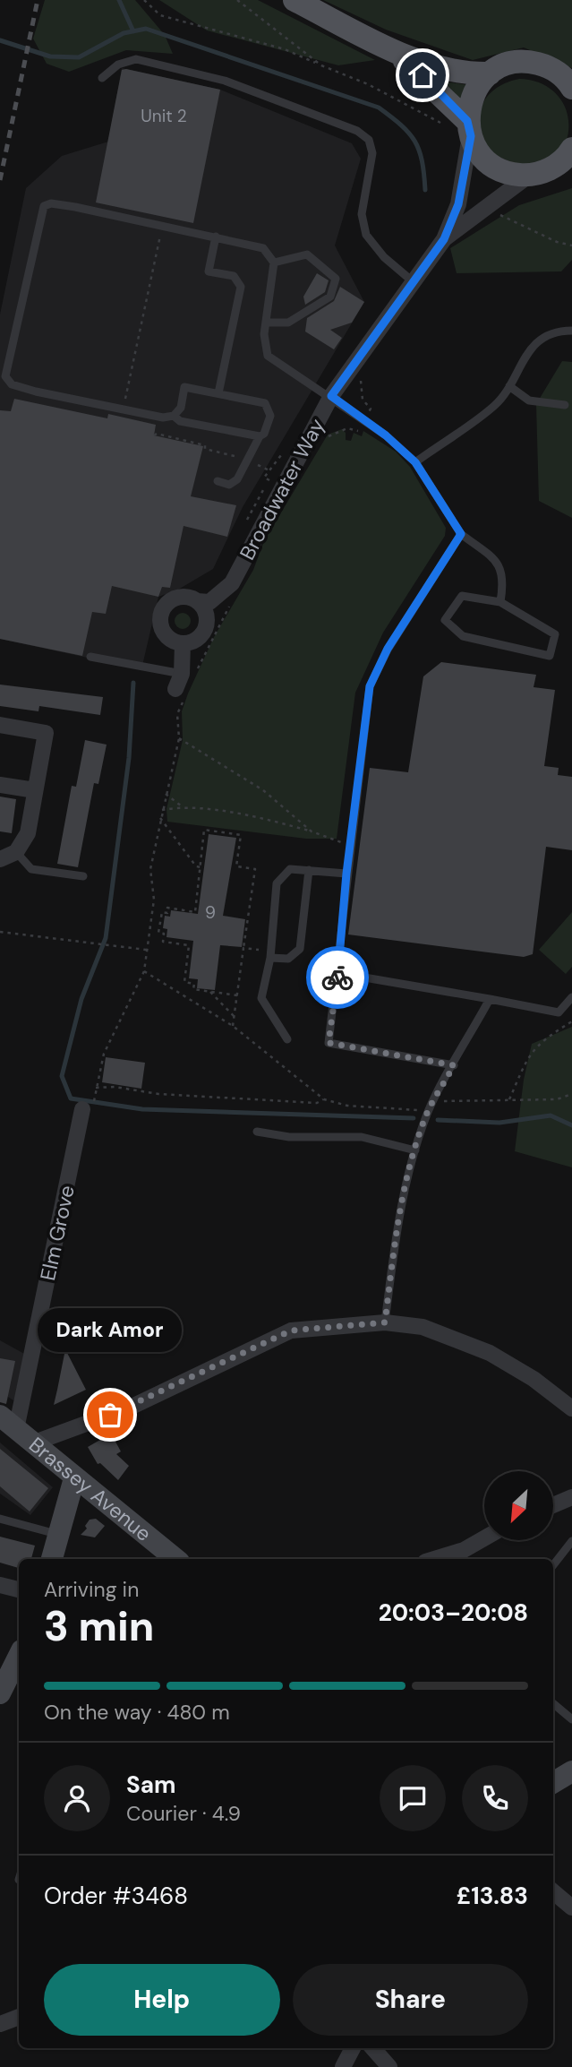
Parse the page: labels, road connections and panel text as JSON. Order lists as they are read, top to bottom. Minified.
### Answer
{"streets":{"street":["Broadwater Way","Elm Grove","Brassey Avenue"]},"crossings":[["Elm Grove","Brassey Avenue"]],"places":["Dark Amor"],"house_numbers":["Unit 2","9"],"north":"bottom left","page":{"bubble":"Dark Amor","heading":["3 min","Arriving in","20:03–20:08"],"panel":["Sam","Courier · 4.9","Order #3468","£13.83"],"bar":"On the way · 480 m","buttons":["Help","Share"]}}
